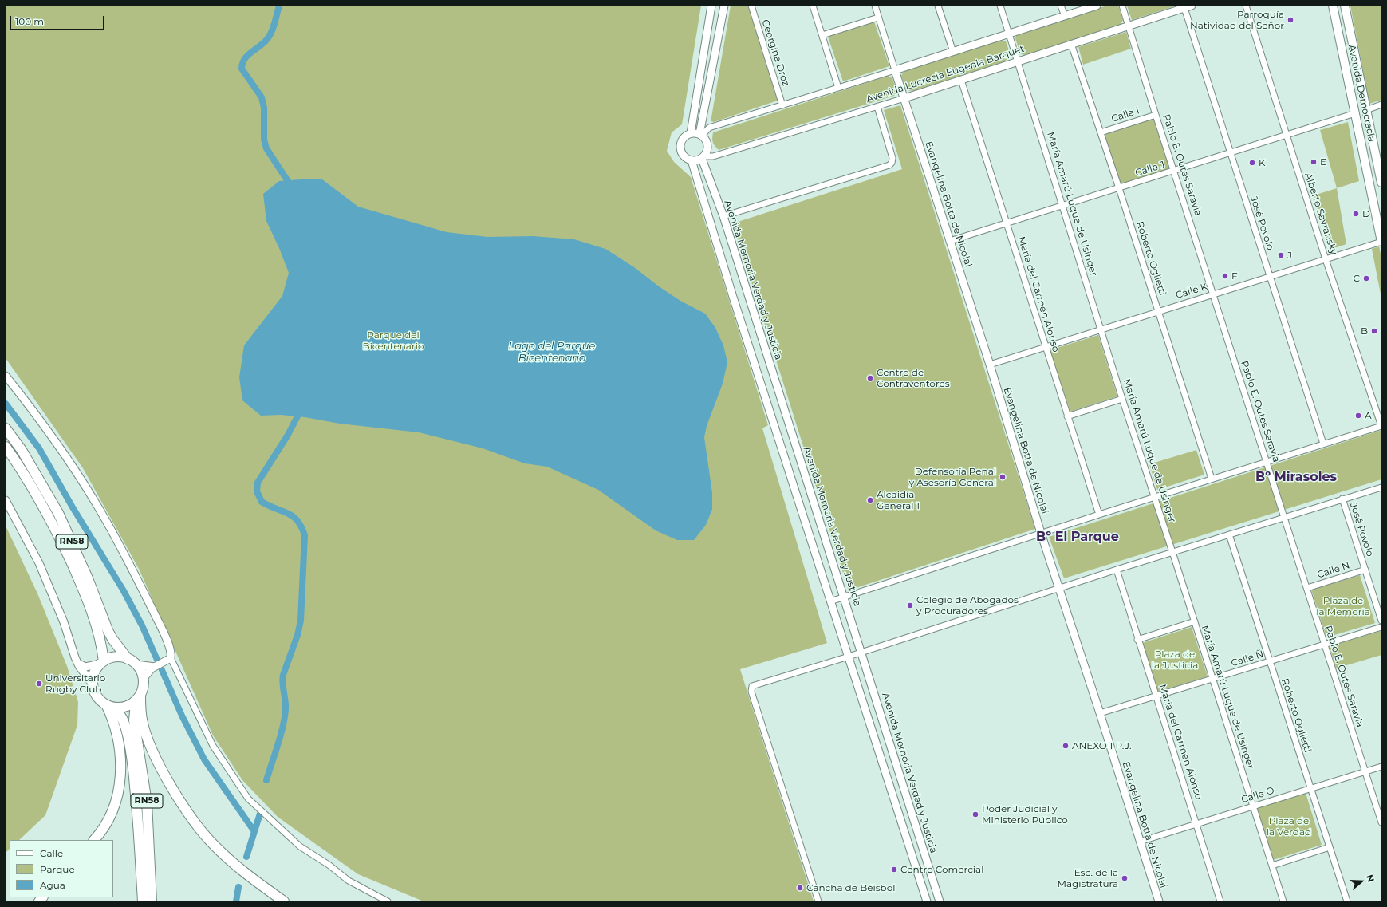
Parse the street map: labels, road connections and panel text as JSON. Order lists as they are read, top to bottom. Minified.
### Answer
{"streets":{"highway":["RN58"],"main road":["Avenida Democracia"],"street":["Georgina Droz","Avenida Lucrecia Eugenia Barquet","Calle I","Pablo E. Outes Saravia","Calle J","Evangelina Botta de Nicolai","María Amarú Luque de Usinger","Alberto Savransky","José Povolo","Roberto Oglietti","Avenida Memoria Verdad y Justicia","Calle K","María del Carmen Alonso","Calle N","Calle Ñ","Calle O"]},"crossings":[["Georgina Droz","Avenida Lucrecia Eugenia Barquet"],["Avenida Lucrecia Eugenia Barquet","Pablo E. Outes Saravia"],["Avenida Lucrecia Eugenia Barquet","Evangelina Botta de Nicolai"],["Avenida Lucrecia Eugenia Barquet","María Amarú Luque de Usinger"],["Avenida Lucrecia Eugenia Barquet","José Povolo"],["Avenida Lucrecia Eugenia Barquet","Roberto Oglietti"],["Avenida Lucrecia Eugenia Barquet","Avenida Memoria Verdad y Justicia"],["Avenida Lucrecia Eugenia Barquet","María del Carmen Alonso"],["Avenida Democracia","Calle J"],["Avenida Democracia","Calle K"],["Calle I","Pablo E. Outes Saravia"],["Calle I","Roberto Oglietti"],["Pablo E. Outes Saravia","Calle J"],["Pablo E. Outes Saravia","Calle K"],["Pablo E. Outes Saravia","Calle N"],["Pablo E. Outes Saravia","Calle Ñ"],["Pablo E. Outes Saravia","Calle O"],["Calle J","Evangelina Botta de Nicolai"],["Calle J","María Amarú Luque de Usinger"],["Calle J","Alberto Savransky"],["Calle J","José Povolo"],["Calle J","Roberto Oglietti"],["Calle J","María del Carmen Alonso"],["Evangelina Botta de Nicolai","Calle K"],["Evangelina Botta de Nicolai","Calle Ñ"],["Evangelina Botta de Nicolai","Calle O"],["María Amarú Luque de Usinger","Calle K"],["María Amarú Luque de Usinger","Calle Ñ"],["María Amarú Luque de Usinger","Calle O"],["Alberto Savransky","Calle K"],["José Povolo","Calle K"],["José Povolo","Calle N"],["Roberto Oglietti","Calle K"],["Roberto Oglietti","Calle Ñ"],["Roberto Oglietti","Calle O"],["Calle K","María del Carmen Alonso"],["María del Carmen Alonso","Calle Ñ"],["María del Carmen Alonso","Calle O"]],"districts":["Bº Mirasoles","Bº El Parque"],"water":["Lago del Parque Bicentenario"],"parks":["Parque del Bicentenario","Plaza de la Memoria","Plaza de la Justicia","Plaza de la Verdad"],"places":["Parroquía Natividad del Señor","E","K","D","J","F","C","B","Centro de Contraventores","A","Defensoría Penal y Asesoría General","Alcaidía General 1","Colegio de Abogados y Procuradores","Universitario Rugby Club","ANEXO 1 P.J.","Poder Judicial y Ministerio Público","Centro Comercial","Esc. de la Magistratura","Cancha de Béisbol"],"legend":["Calle","Parque","Agua"],"scale_bar":"100 m","north":"right"}
